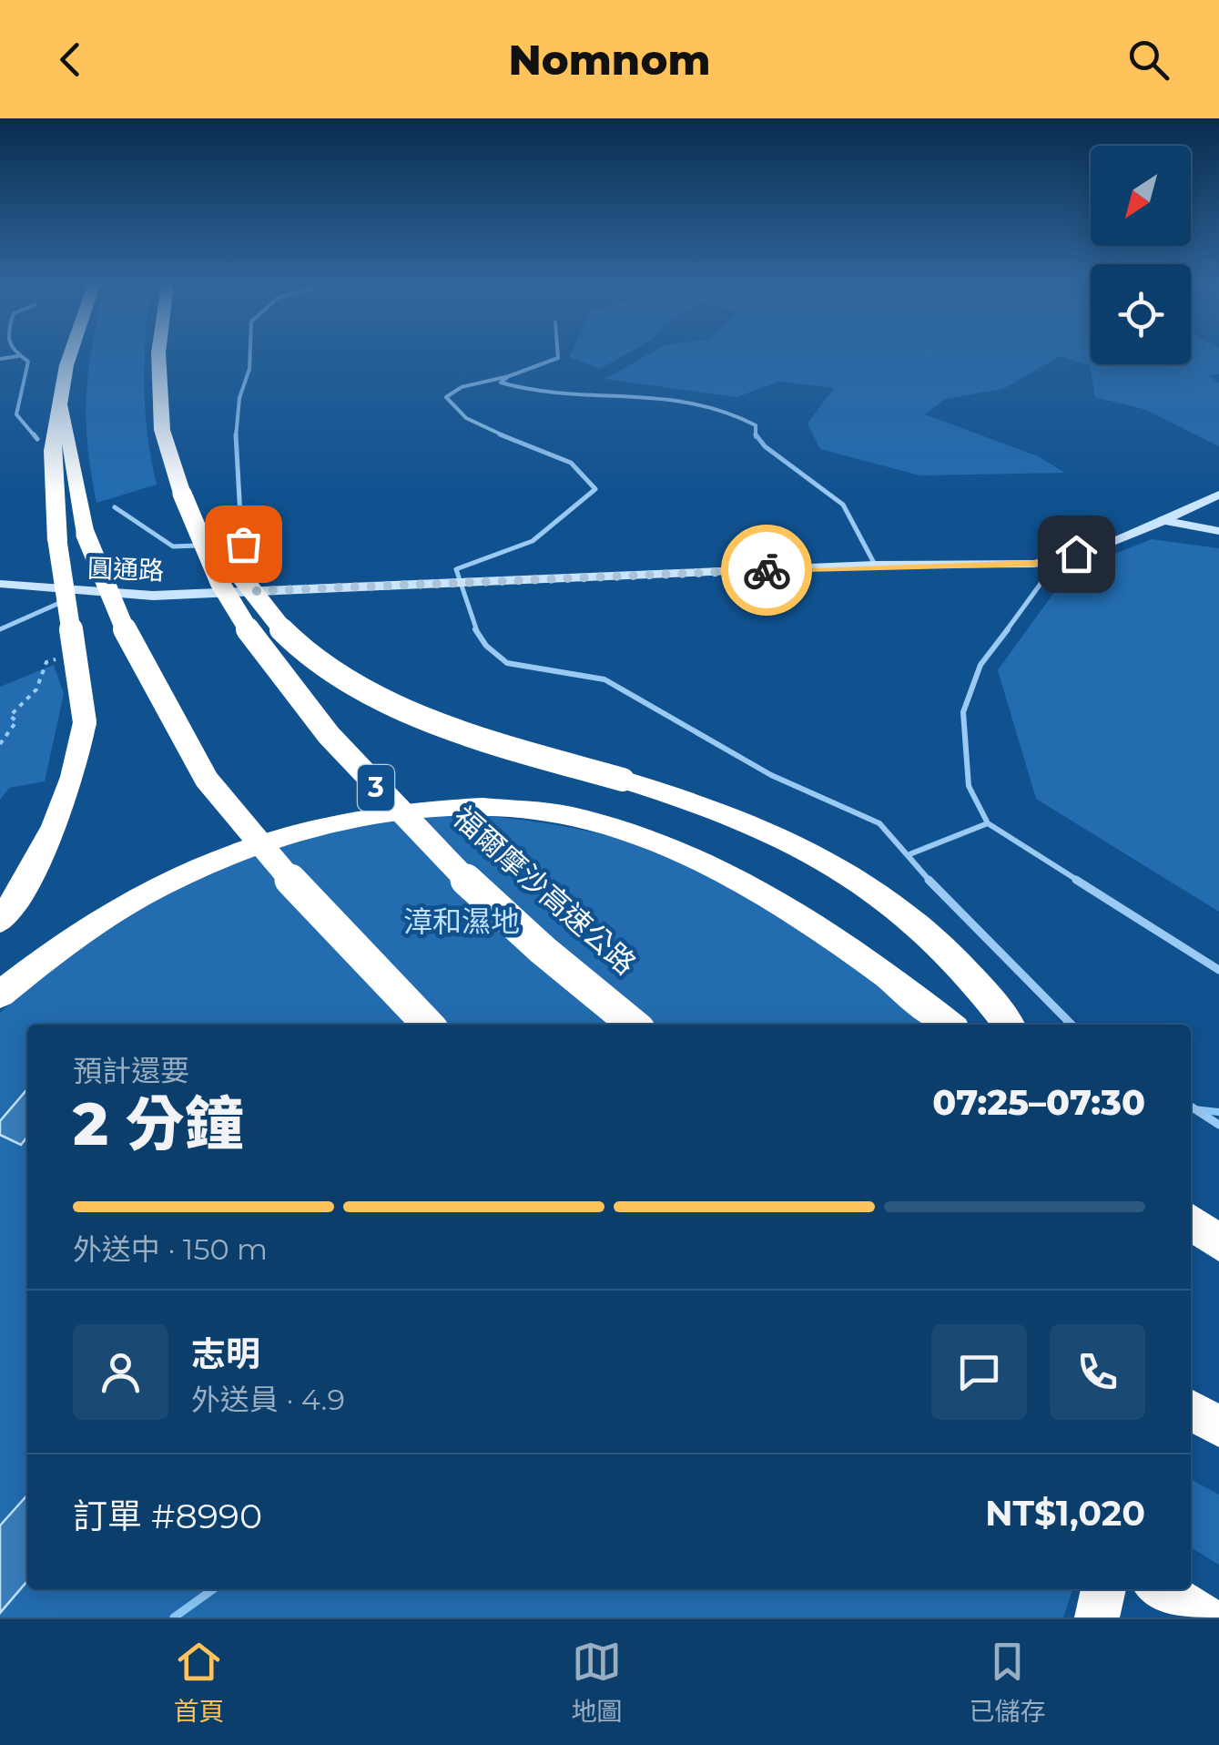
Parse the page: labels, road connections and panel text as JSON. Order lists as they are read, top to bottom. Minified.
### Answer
{"streets":{"highway":["3","福爾摩沙高速公路"],"street":["圓通路"]},"parks":["漳和濕地"],"north":"bottom left","page":{"header":"Nomnom","heading":["2 分鐘","預計還要","07:25–07:30"],"panel":["志明","外送員 · 4.9","訂單 #8990","NT$1,020"],"bar":"外送中 · 150 m","tabs":["首頁","地圖","已儲存"]}}
